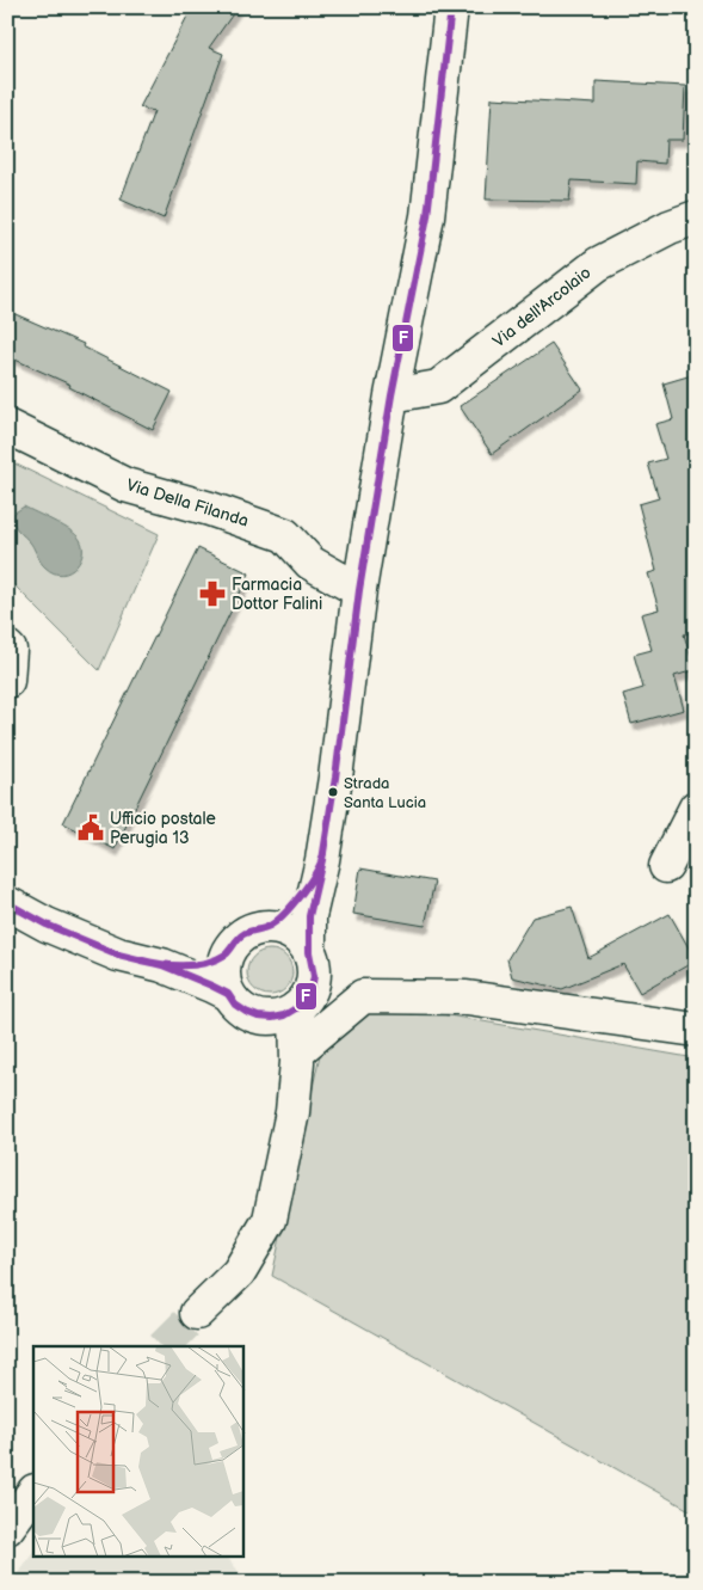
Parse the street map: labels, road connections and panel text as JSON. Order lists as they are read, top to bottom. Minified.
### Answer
{"streets":{"street":["Via dell'Arcolaio","Via Della Filanda"]},"places":{"pharmacy":["Farmacia Dottor Falini"],"other":["Strada Santa Lucia"],"public building":["Ufficio postale Perugia 13"]},"lines":["transit line F"]}
